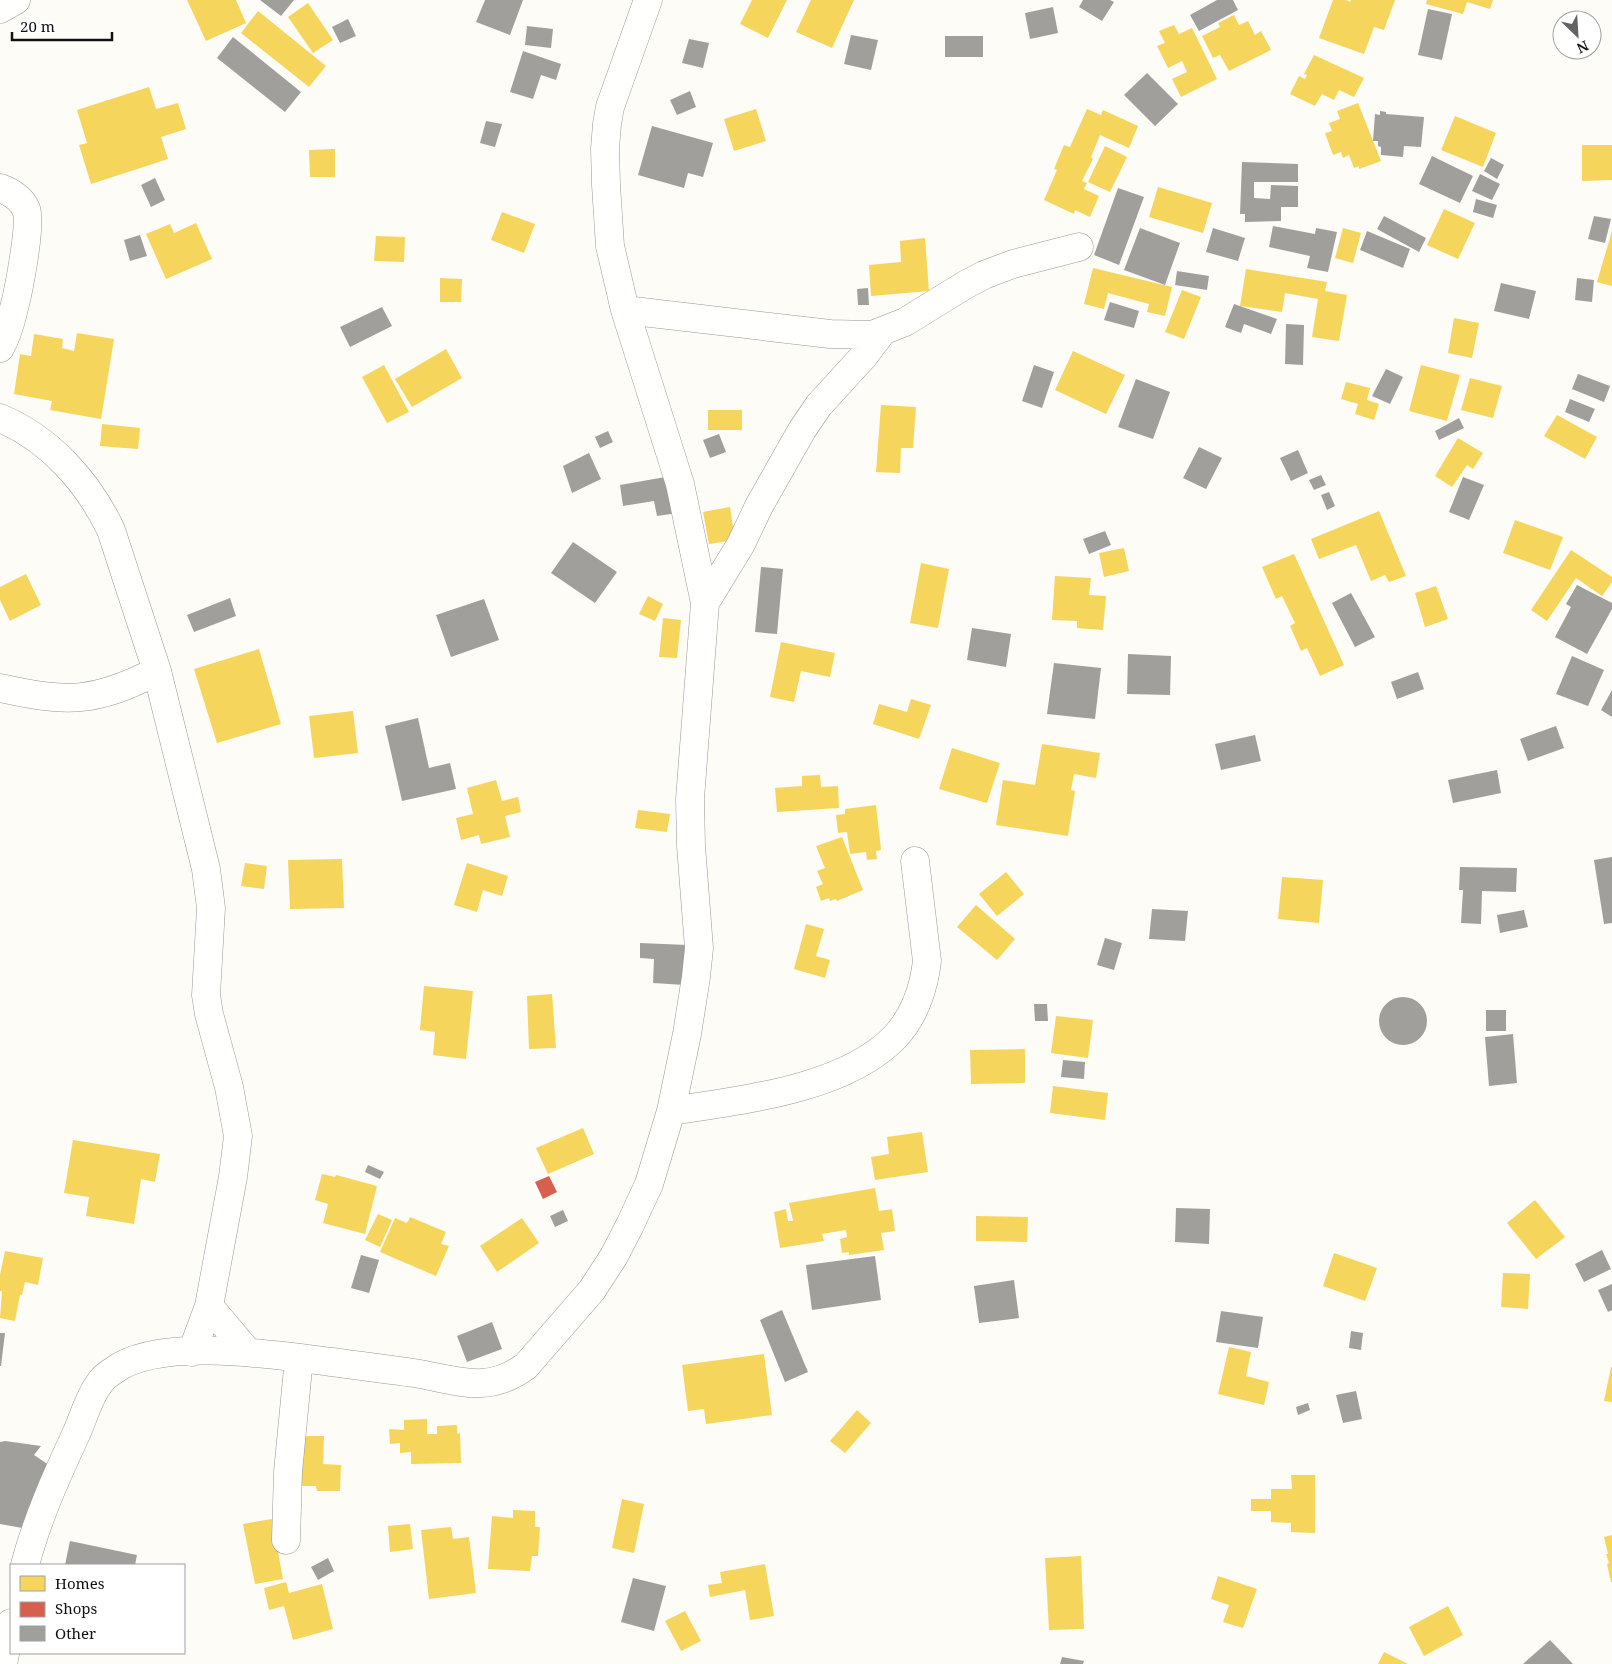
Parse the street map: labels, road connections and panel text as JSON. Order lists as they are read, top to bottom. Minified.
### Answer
{"legend":["Homes","Shops","Other"],"scale_bar":"20 m","north":"bottom right"}
